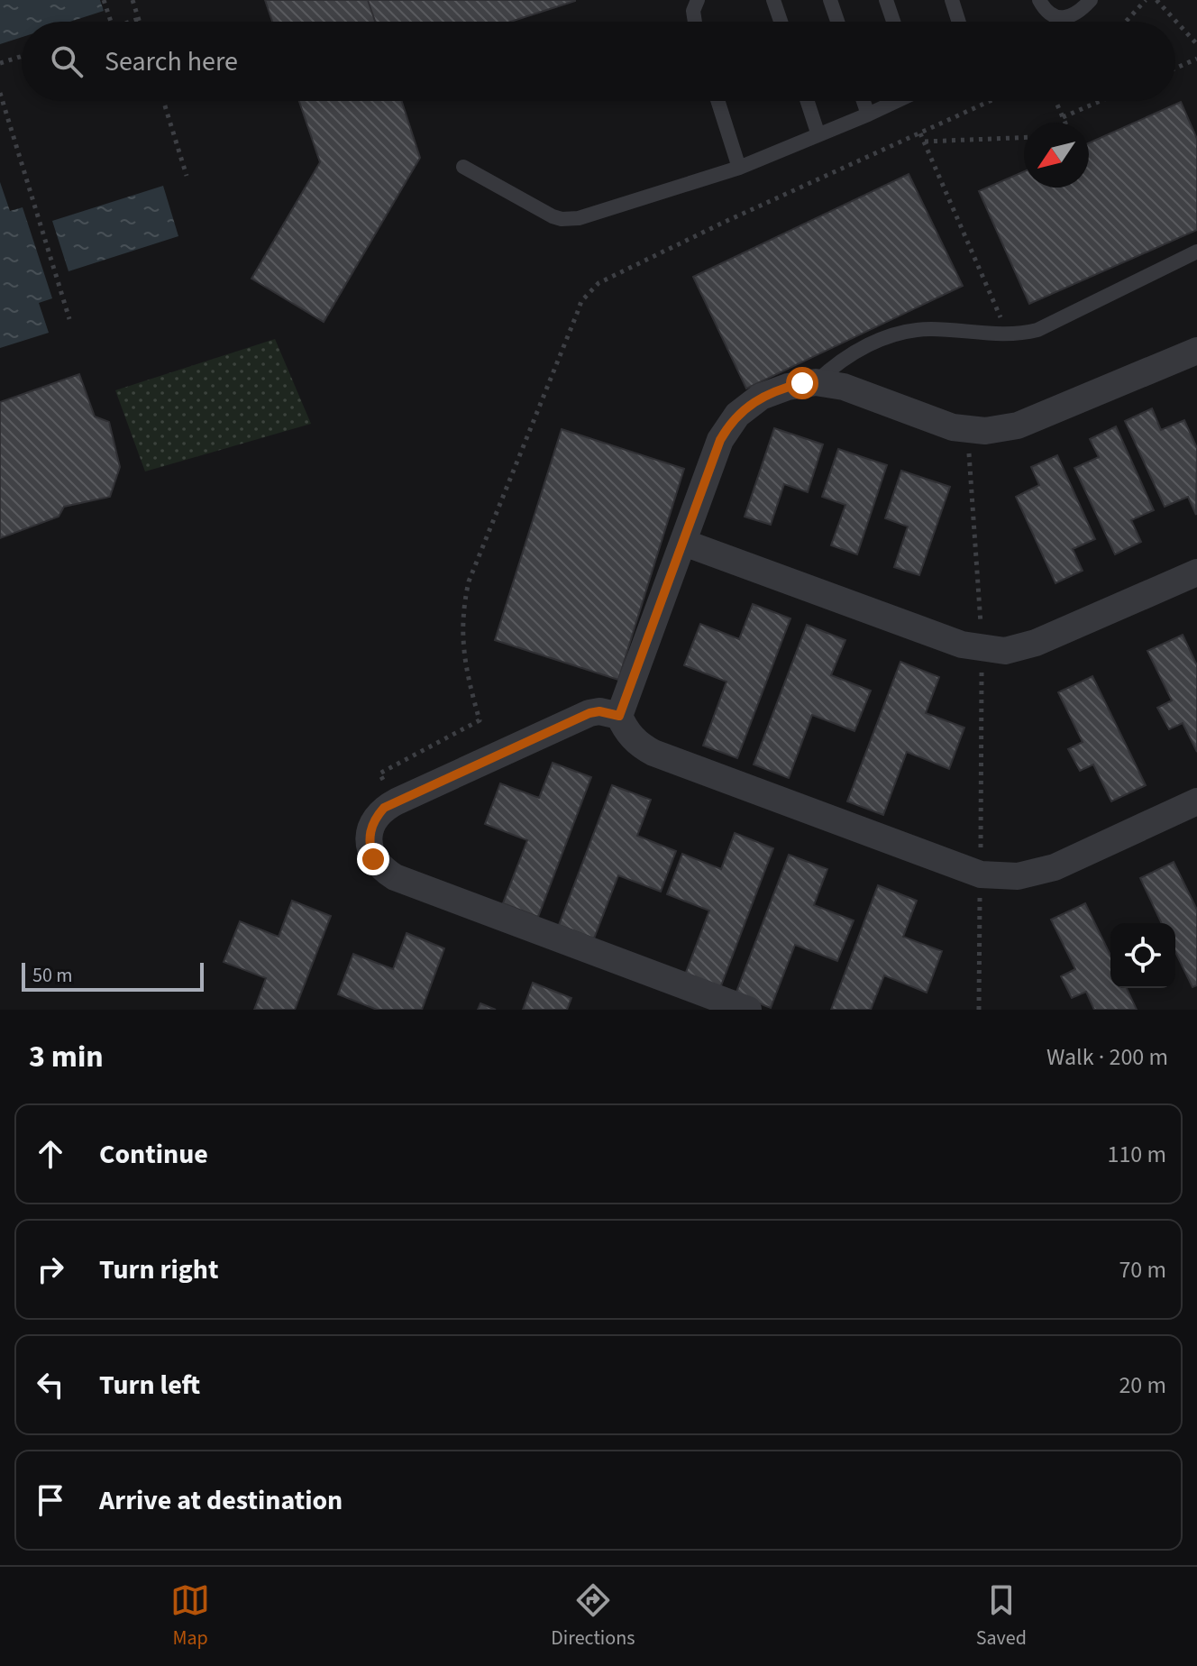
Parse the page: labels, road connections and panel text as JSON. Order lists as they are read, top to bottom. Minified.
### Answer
{"scale_bar":"50 m","north":"bottom left","page":{"search":"Search here","scale":"50 m","heading":["3 min","Walk · 200 m"],"list":[["Continue","110 m"],["Turn right","70 m"],["Turn left","20 m"],"Arrive at destination"],"nav":["Map","Directions","Saved"]}}
